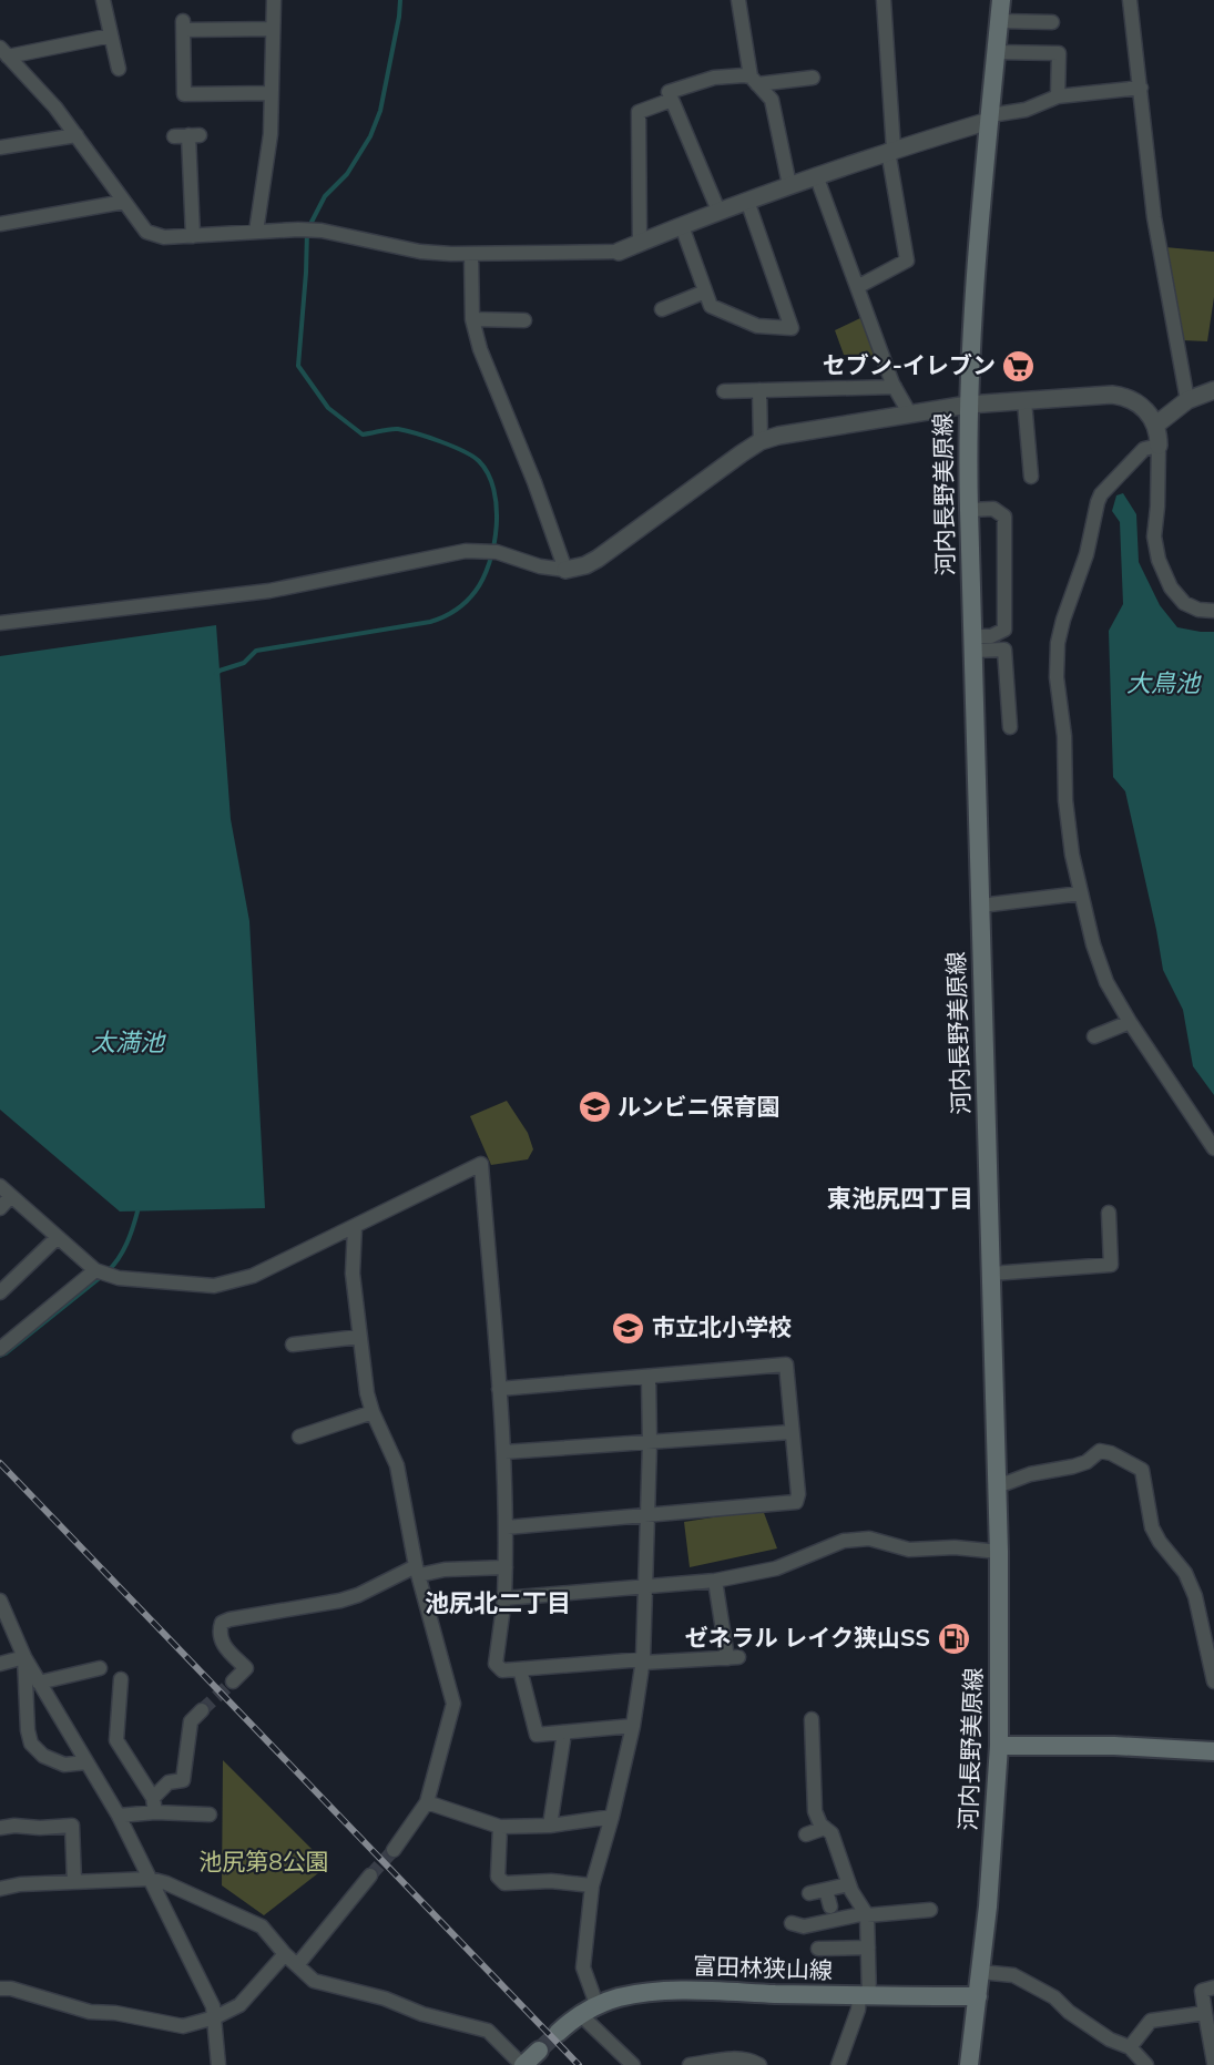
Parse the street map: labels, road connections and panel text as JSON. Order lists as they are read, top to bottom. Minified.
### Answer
{"streets":{"main road":["河内長野美原線","富田林狭山線"]},"crossings":[["河内長野美原線","富田林狭山線"]],"districts":["東池尻四丁目","池尻北二丁目"],"water":["大鳥池","太満池"],"parks":["池尻第8公園"],"places":{"supermarket":["セブン-イレブン"],"school or university":["ルンビニ保育園","市立北小学校"],"fuel station":["ゼネラル レイク狭山SS"]}}
